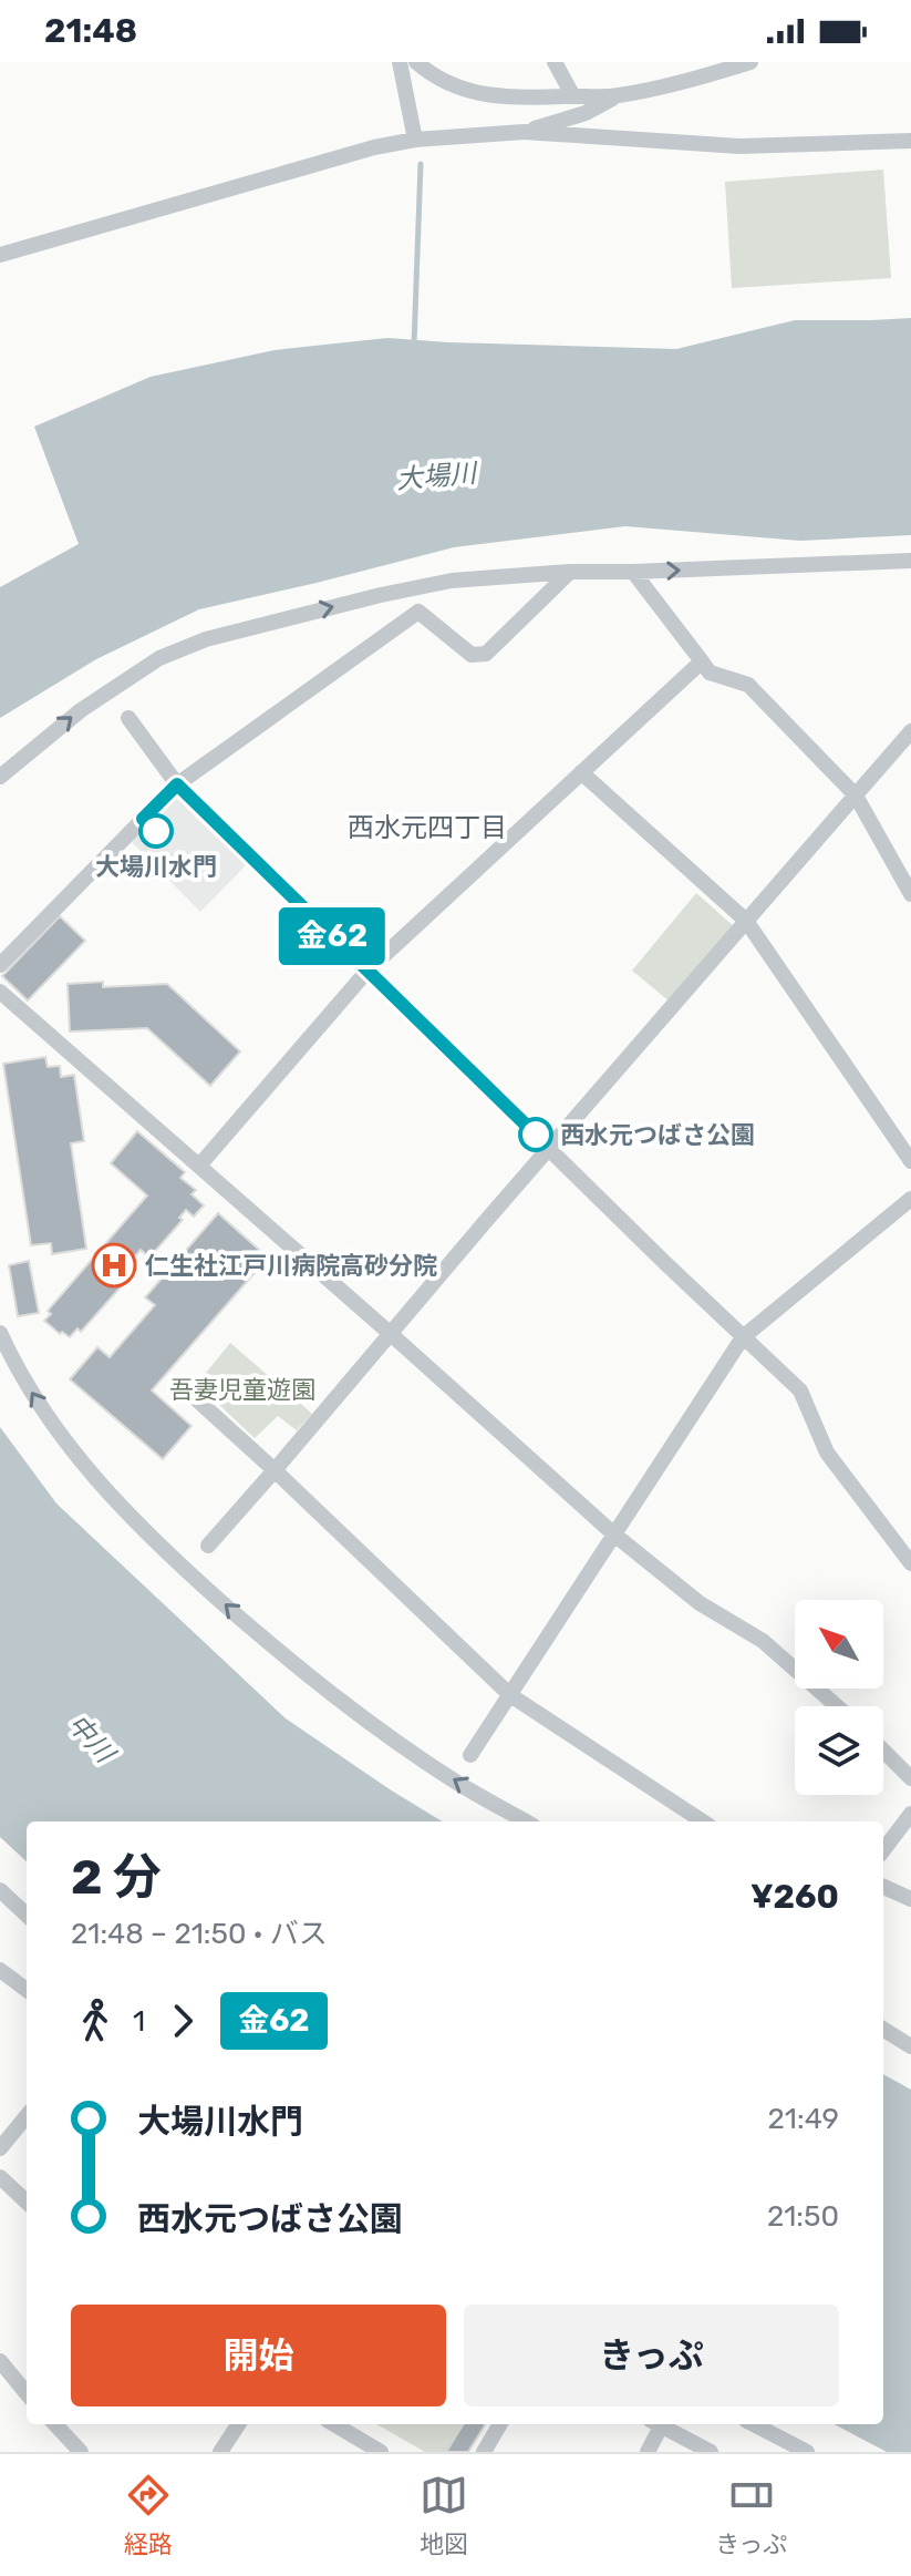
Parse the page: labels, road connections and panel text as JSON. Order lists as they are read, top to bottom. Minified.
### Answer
{"districts":["西水元四丁目"],"water":["大場川","中川"],"parks":["吾妻児童遊園"],"places":{"other":["大場川水門","西水元つばさ公園"],"hospital":["仁生社江戸川病院高砂分院"]},"lines":["bus line 金62"],"north":"top left","page":{"status":"21:48","on_map":"金62","heading":["2 分","21:48 – 21:50 · バス","¥260"],"legs":["1","金62"],"list":[{"name":"大場川水門","value":"21:49"},{"name":"西水元つばさ公園","value":"21:50"}],"buttons":["開始","きっぷ"],"tabs":["経路","地図","きっぷ"]}}
